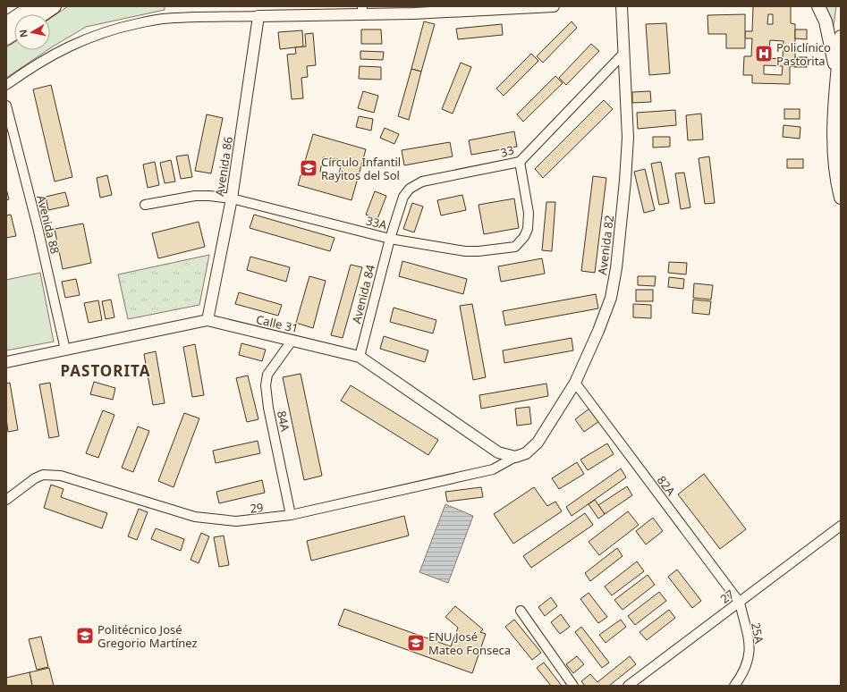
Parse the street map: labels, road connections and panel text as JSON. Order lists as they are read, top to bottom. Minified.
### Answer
{"streets":{"street":["33","Avenida 86","33A","Avenida 88","Avenida 82","Avenida 84","Calle 31","84A","82A","29","27","25A"]},"crossings":[["33","33A"],["33","Avenida 82"],["33","Avenida 84"],["Avenida 86","33A"],["Avenida 86","Calle 31"],["33A","Avenida 84"],["Avenida 88","Calle 31"],["Avenida 82","Calle 31"],["Avenida 82","82A"],["Avenida 82","29"],["Avenida 84","Calle 31"],["Calle 31","84A"],["Calle 31","29"],["84A","29"],["82A","27"],["82A","25A"],["27","25A"]],"districts":["PASTORITA"],"places":{"hospital":["Policlínico Pastorita"],"school or university":["Círculo Infantil Rayitos del Sol","Politécnico José Gregorio Martínez","ENU José Mateo Fonseca"]},"north":"left"}
